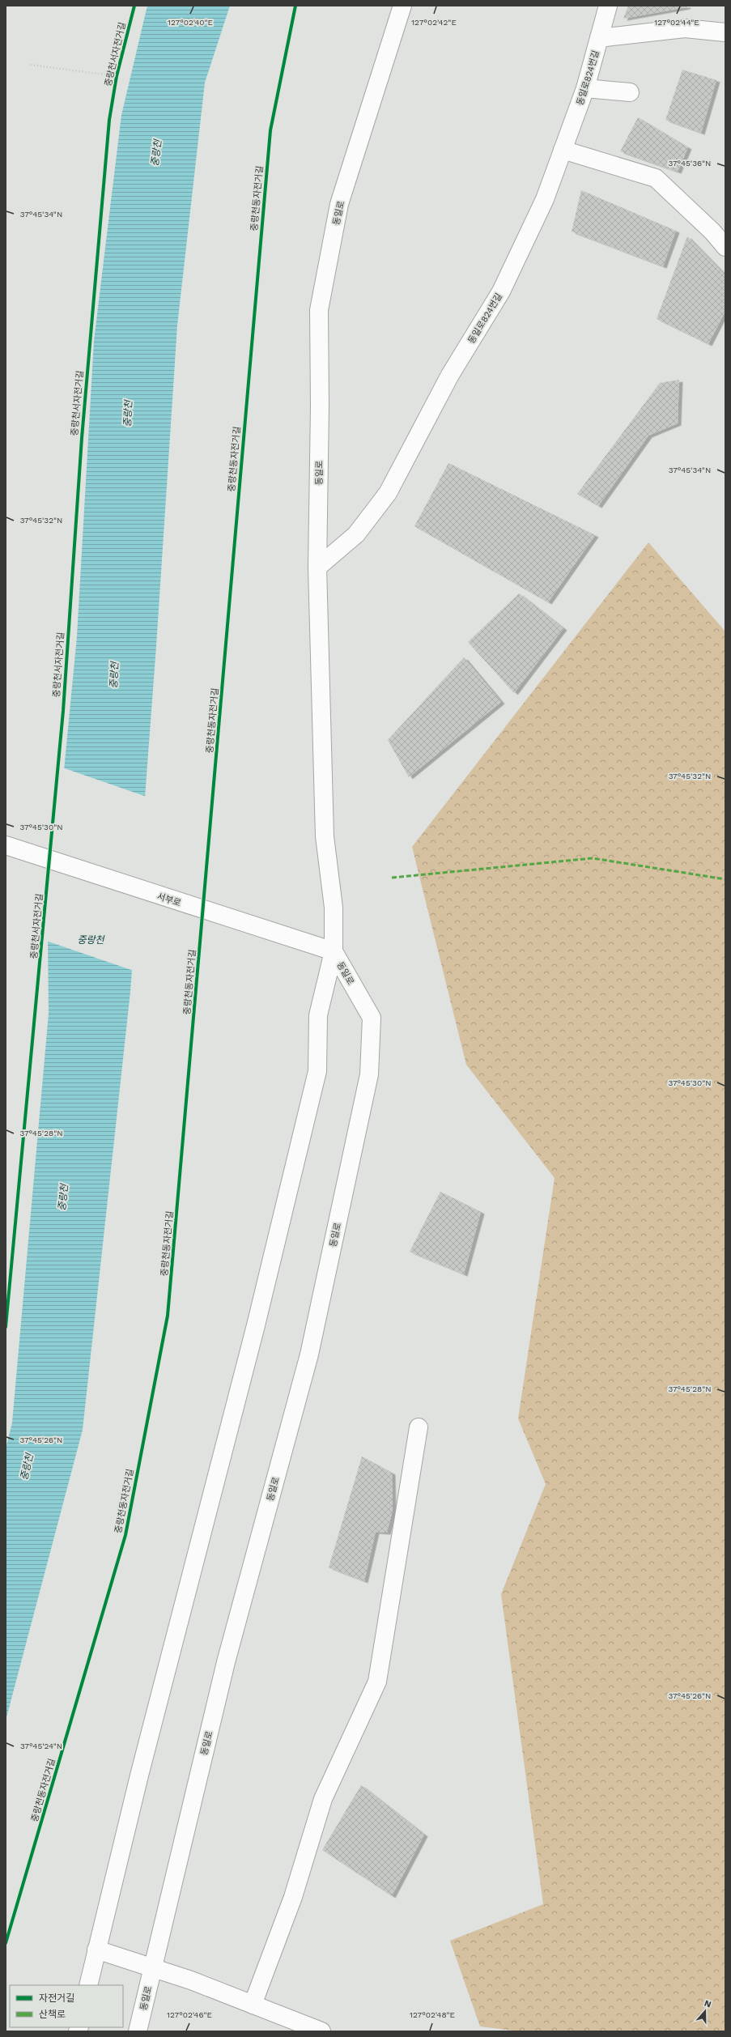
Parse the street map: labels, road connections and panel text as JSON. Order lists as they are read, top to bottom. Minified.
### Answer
{"streets":{"street":["동일로824번길","동일로","서부로"],"cycle path":["중랑천서자전거길","중랑천동자전거길"]},"crossings":[["동일로824번길","동일로"],["동일로","서부로"]],"water":["중랑천"],"legend":["자전거길","산책로"],"north":"top","coordinates":["127°02'40\"E","127°02'42\"E","127°02'44\"E","37°45'36\"N","37°45'34\"N","37°45'32\"N","37°45'30\"N","37°45'28\"N","37°45'26\"N","37°45'24\"N","127°02'46\"E","127°02'48\"E"]}
